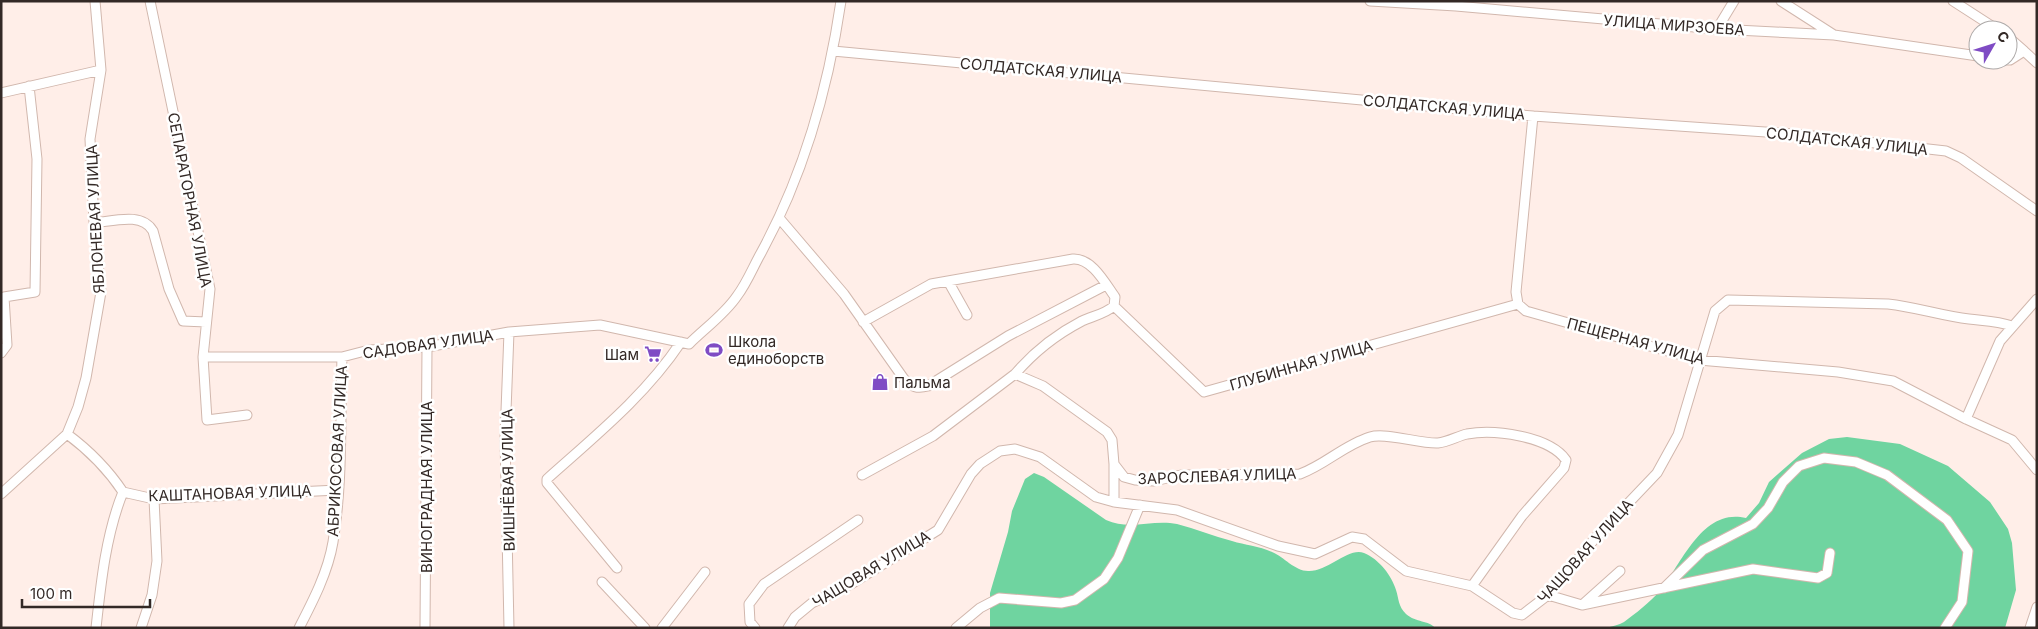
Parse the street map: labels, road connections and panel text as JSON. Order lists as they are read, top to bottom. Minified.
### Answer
{"streets":{"street":["УЛИЦА МИРЗОЕВА","СОЛДАТСКАЯ УЛИЦА","СЕПАРАТОРНАЯ УЛИЦА","ЯБЛОНЕВАЯ УЛИЦА","ПЕЩЕРНАЯ УЛИЦА","САДОВАЯ УЛИЦА","ГЛУБИННАЯ УЛИЦА","АБРИКОСОВАЯ УЛИЦА","ЗАРОСЛЕВАЯ УЛИЦА","ВИШНЁВАЯ УЛИЦА","ВИНОГРАДНАЯ УЛИЦА","КАШТАНОВАЯ УЛИЦА","ЧАЩОВАЯ УЛИЦА"]},"crossings":[["СЕПАРАТОРНАЯ УЛИЦА","САДОВАЯ УЛИЦА"],["ПЕЩЕРНАЯ УЛИЦА","ГЛУБИННАЯ УЛИЦА"],["ПЕЩЕРНАЯ УЛИЦА","ЧАЩОВАЯ УЛИЦА"],["САДОВАЯ УЛИЦА","АБРИКОСОВАЯ УЛИЦА"],["САДОВАЯ УЛИЦА","ВИШНЁВАЯ УЛИЦА"],["САДОВАЯ УЛИЦА","ВИНОГРАДНАЯ УЛИЦА"],["АБРИКОСОВАЯ УЛИЦА","КАШТАНОВАЯ УЛИЦА"],["ЗАРОСЛЕВАЯ УЛИЦА","ЧАЩОВАЯ УЛИЦА"]],"places":{"sports":["Школа единоборств"],"supermarket":["Шам"],"shop":["Пальма"]},"scale_bar":"100 m","north":"top right"}
